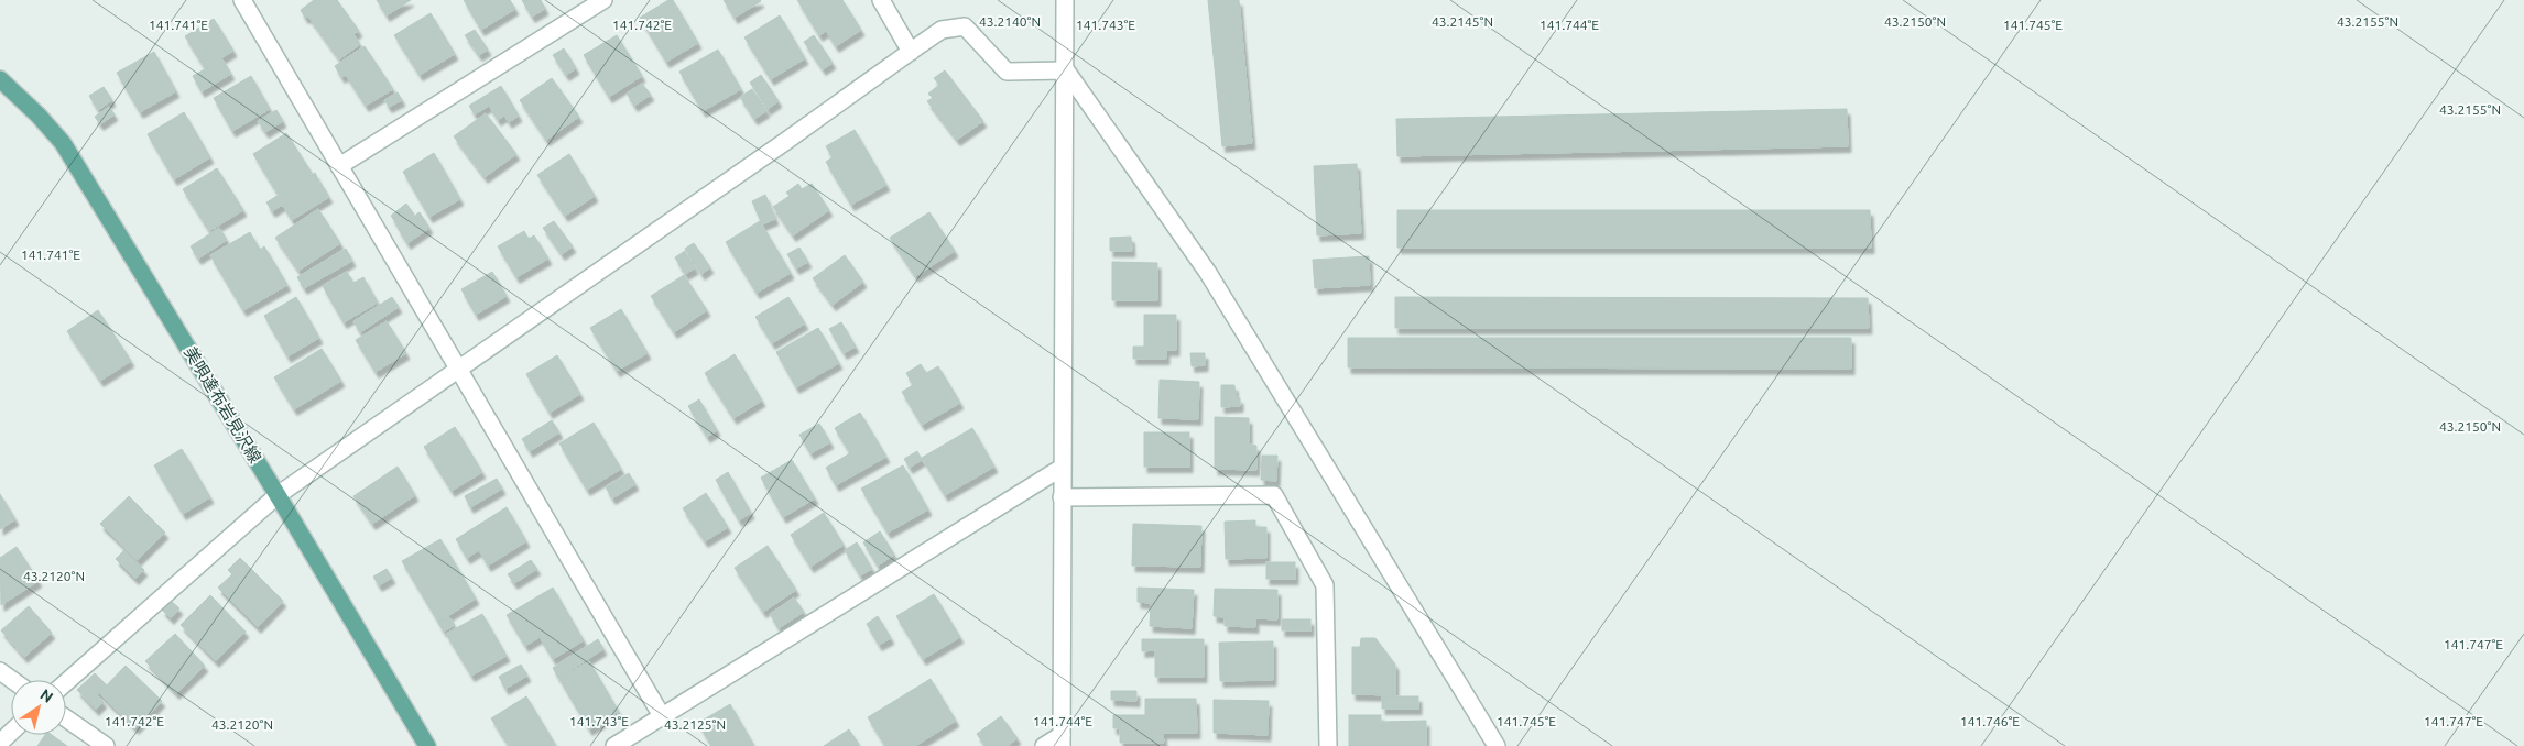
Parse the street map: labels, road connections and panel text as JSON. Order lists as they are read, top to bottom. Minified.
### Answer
{"streets":{"main road":["美唄達布岩見沢線"]},"north":"top right","coordinates":["43.2140°N","43.2150°N","43.2155°N","43.2145°N","141.741°E","141.742°E","141.743°E","141.744°E","141.745°E","43.2120°N","141.747°E","141.746°E","43.2125°N"]}
